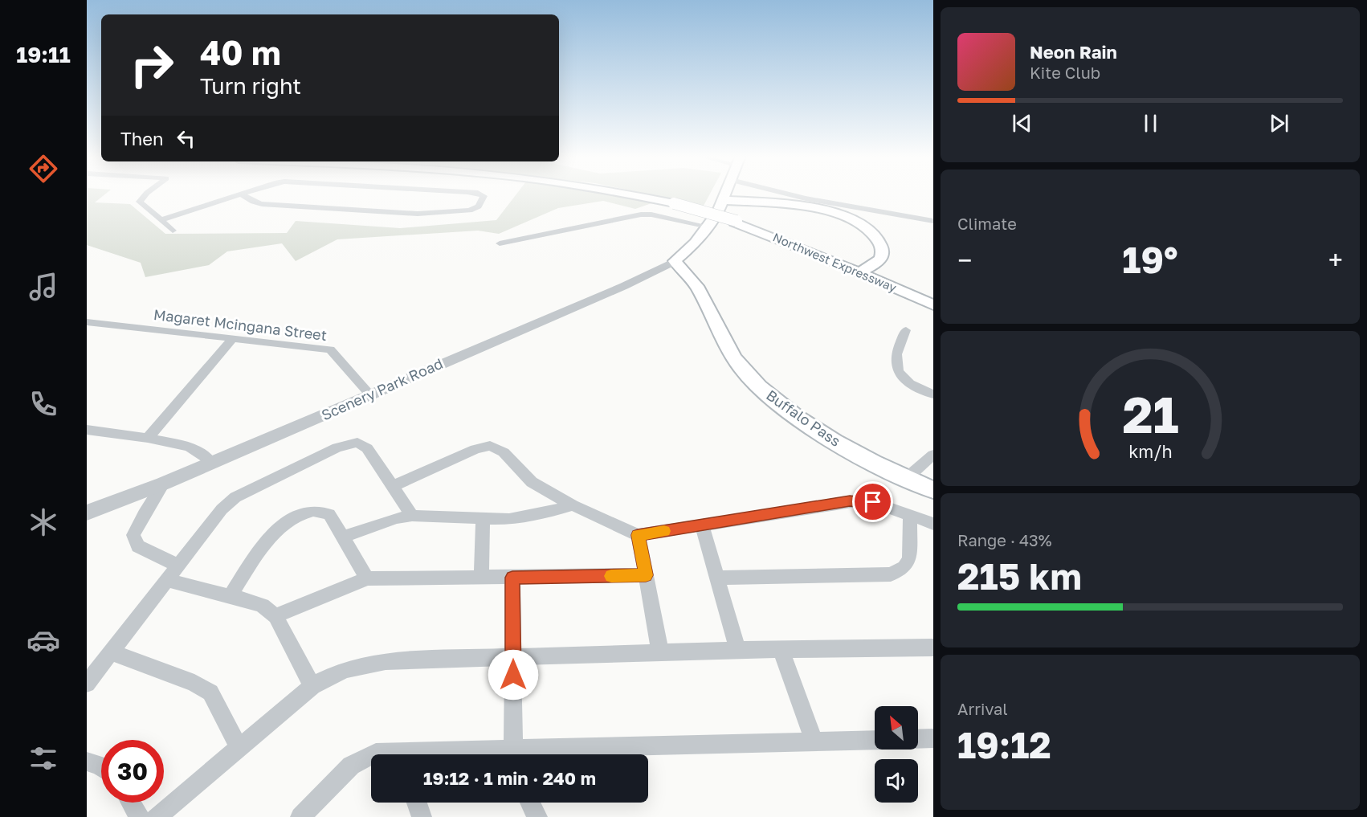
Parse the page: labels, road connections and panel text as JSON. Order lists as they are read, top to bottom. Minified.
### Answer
{"streets":{"main road":["Northwest Expressway","Buffalo Pass"],"street":["Magaret Mcingana Street","Scenery Park Road"]},"crossings":[["Magaret Mcingana Street","Scenery Park Road"],["Scenery Park Road","Buffalo Pass"]],"north":"top left","page":{"tabs":"19:11","turn":["40 m","Turn right"],"song":["Neon Rain","Kite Club"],"then":"Then","tile":["Climate",["Range · 43%","215 km"],["Arrival","19:12"]],"heat":["−","19°","+"],"limit":"30","trip":"19:12 · 1 min · 240 m","gauge":["21","km/h"]}}
